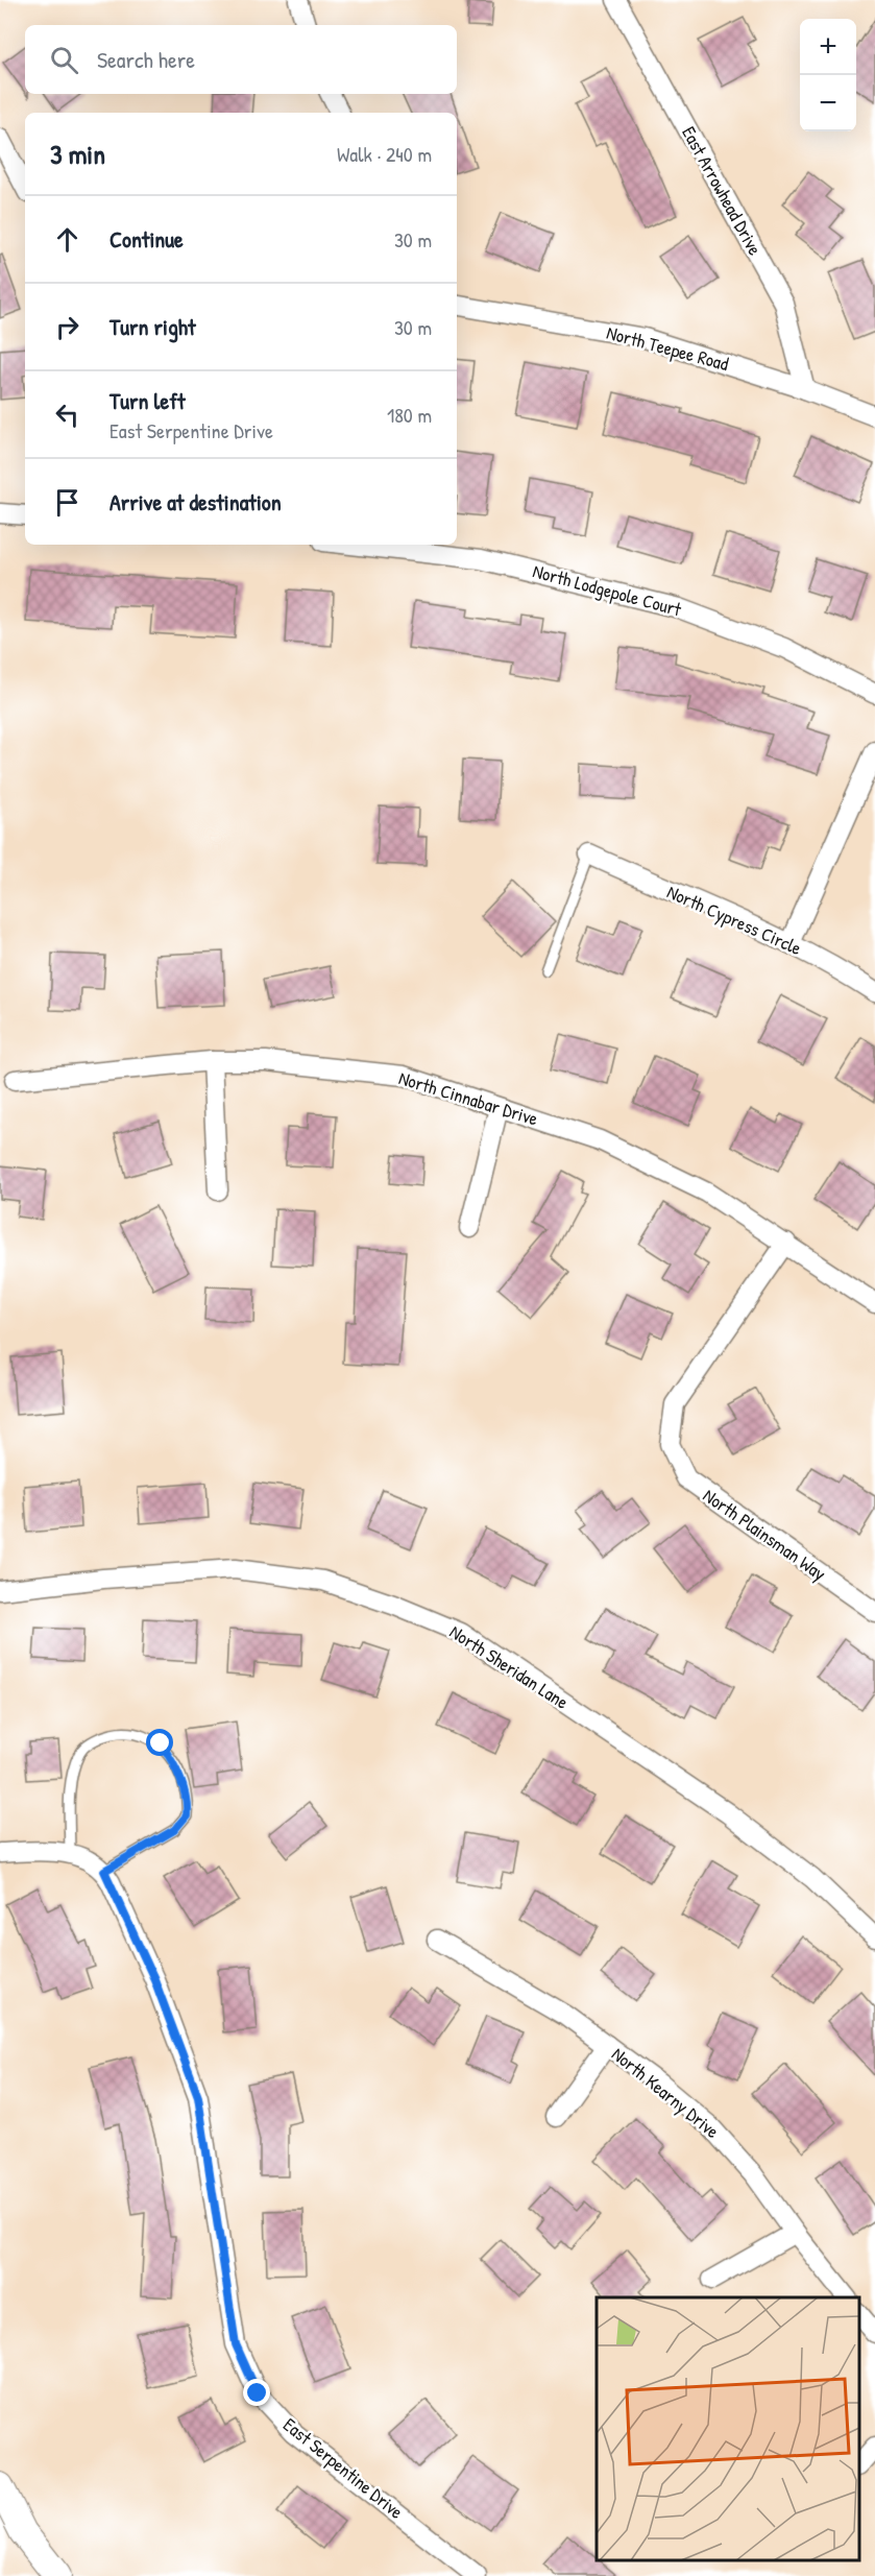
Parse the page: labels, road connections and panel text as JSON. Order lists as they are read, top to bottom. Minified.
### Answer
{"streets":{"street":["East Arrowhead Drive","North Teepee Road","North Lodgepole Court","North Cypress Circle","North Cinnabar Drive","North Plainsman Way","North Sheridan Lane","North Kearny Drive","East Serpentine Drive"]},"crossings":[["East Arrowhead Drive","North Teepee Road"],["North Cinnabar Drive","North Plainsman Way"]],"page":{"map_buttons":["+","−"],"search":"Search here","heading":["3 min","Walk · 240 m"],"list":[["Continue","30 m"],["Turn right","30 m"],["Turn left","East Serpentine Drive","180 m"],"Arrive at destination"]}}
